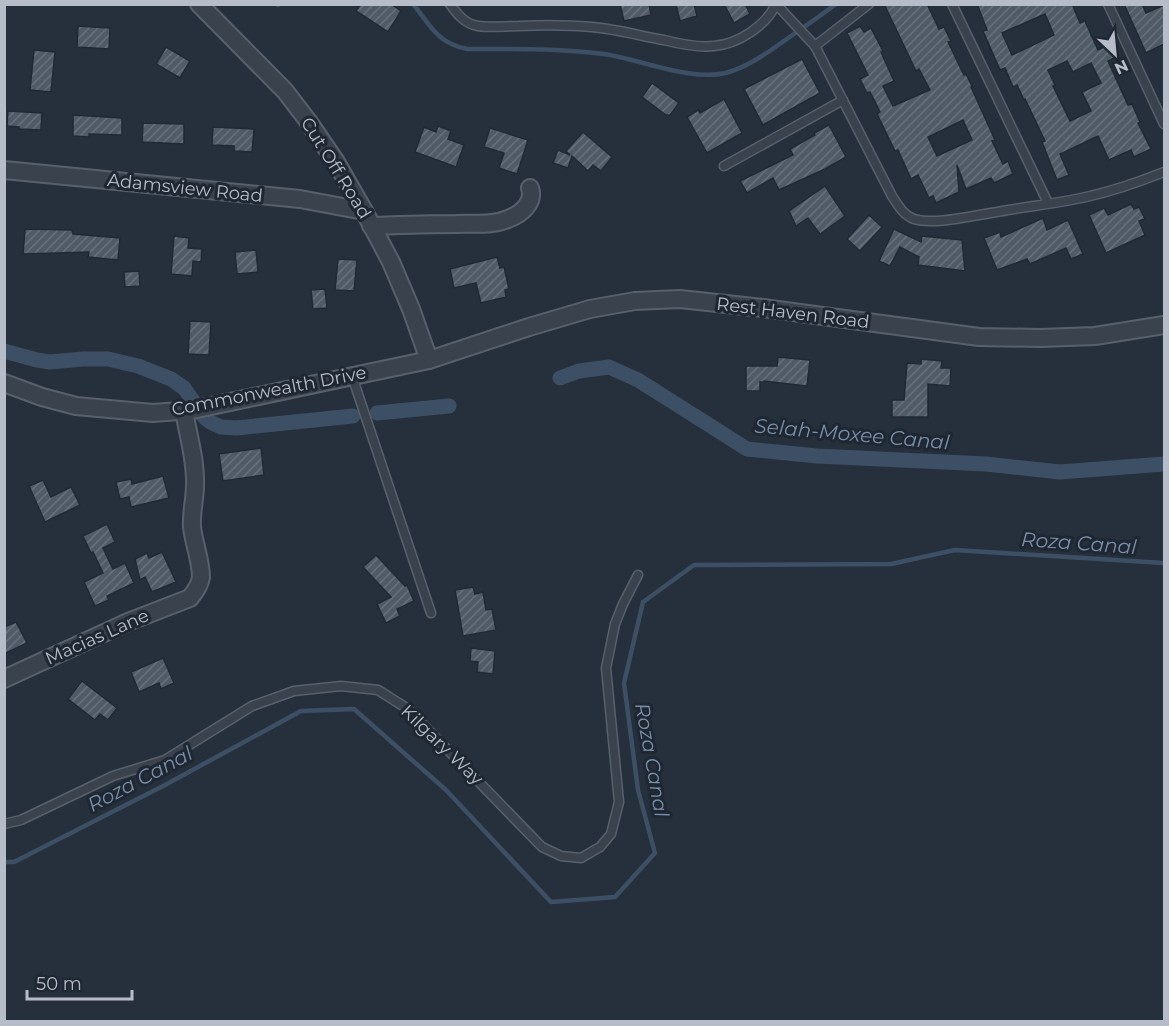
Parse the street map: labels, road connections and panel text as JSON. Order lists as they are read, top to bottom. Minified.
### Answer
{"streets":{"street":["Cut Off Road","Adamsview Road","Rest Haven Road","Commonwealth Drive","Macias Lane"],"lane":["Kilgary Way"]},"crossings":[["Cut Off Road","Adamsview Road"],["Cut Off Road","Rest Haven Road"],["Cut Off Road","Commonwealth Drive"],["Rest Haven Road","Commonwealth Drive"],["Commonwealth Drive","Macias Lane"]],"water":["Selah-Moxee Canal","Roza Canal"],"scale_bar":"50 m","north":"bottom right"}
